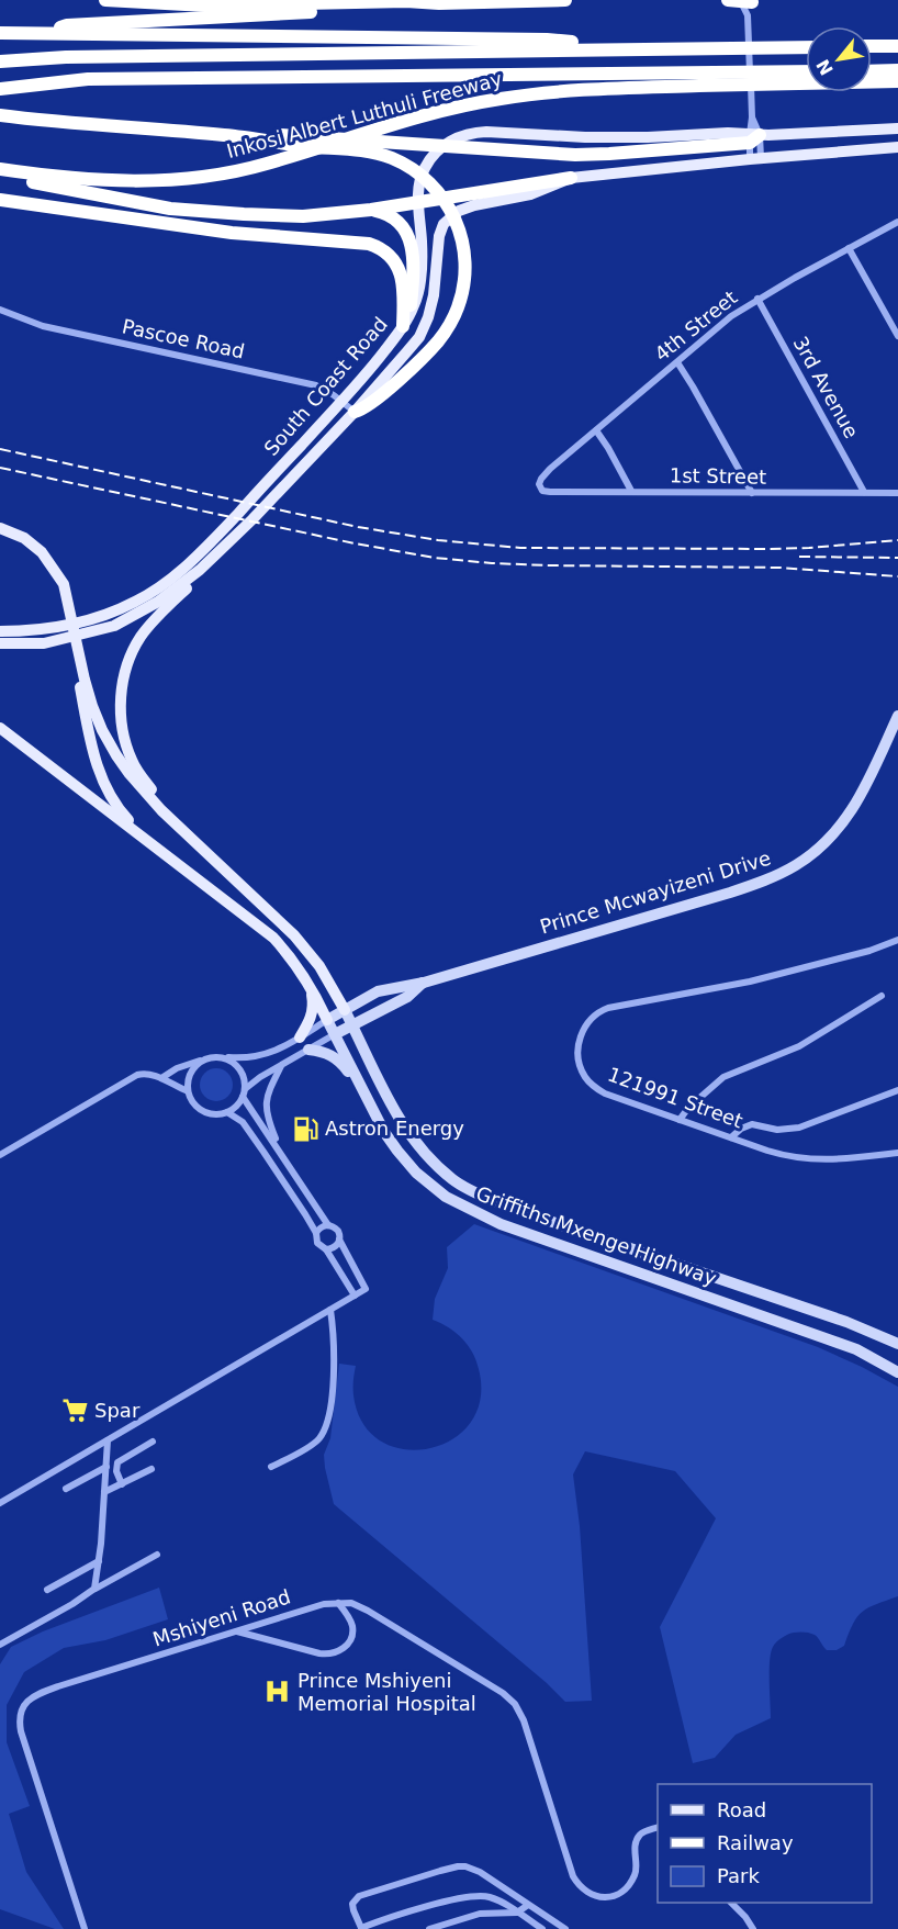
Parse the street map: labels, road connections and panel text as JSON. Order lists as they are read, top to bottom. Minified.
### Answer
{"streets":{"highway":["Inkosi Albert Luthuli Freeway"],"main road":["South Coast Road"],"street":["4th Street","Pascoe Road","3rd Avenue","1st Street","Prince Mcwayizeni Drive","121991 Street","Griffiths Mxenge Highway","Mshiyeni Road"]},"crossings":[["4th Street","3rd Avenue"],["4th Street","1st Street"],["Pascoe Road","South Coast Road"],["3rd Avenue","1st Street"],["Prince Mcwayizeni Drive","Griffiths Mxenge Highway"]],"places":{"fuel station":["Astron Energy"],"supermarket":["Spar"],"hospital":["Prince Mshiyeni Memorial Hospital"]},"legend":["Road","Railway","Park"],"north":"bottom left"}
